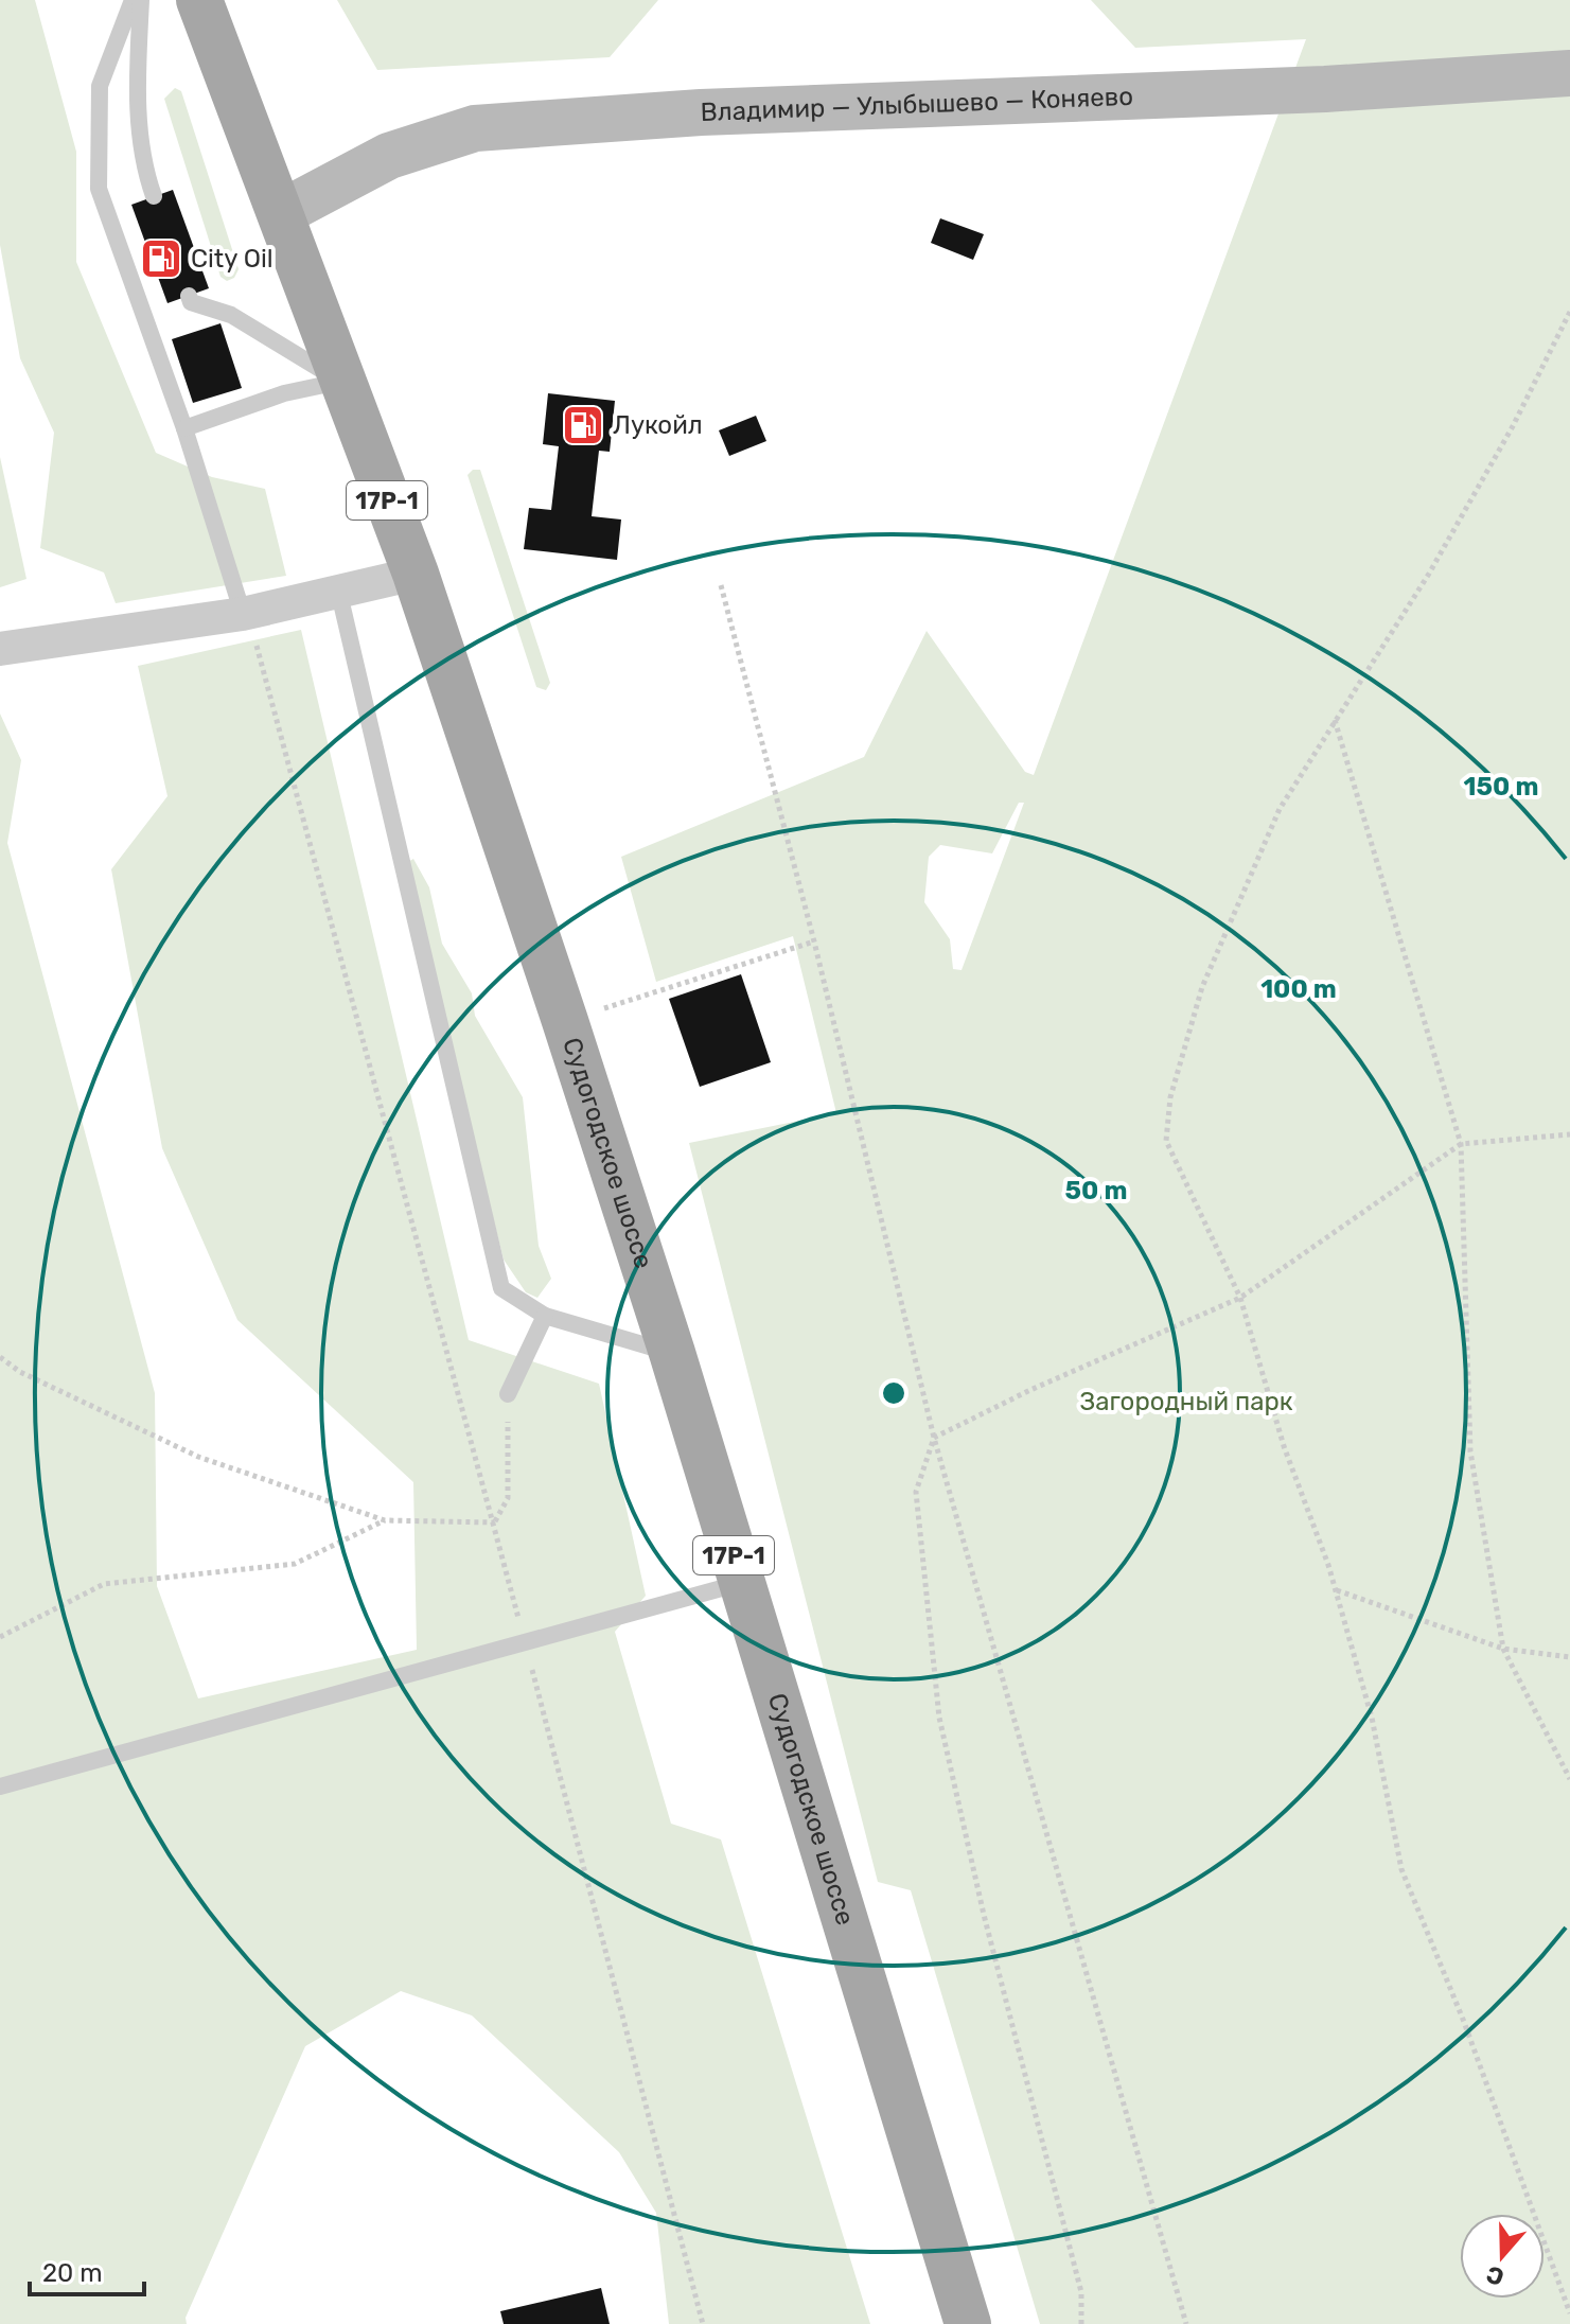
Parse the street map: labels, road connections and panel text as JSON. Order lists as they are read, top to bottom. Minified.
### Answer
{"streets":{"main road":["Владимир — Улыбышево — Коняево","17Р-1","Судогодское шоссе"]},"crossings":[["Владимир — Улыбышево — Коняево","Судогодское шоссе"]],"parks":["Загородный парк"],"places":{"fuel station":["City Oil","Лукойл"]},"scale_bar":"20 m","north":"bottom","rings":["150 m","100 m","50 m"]}
